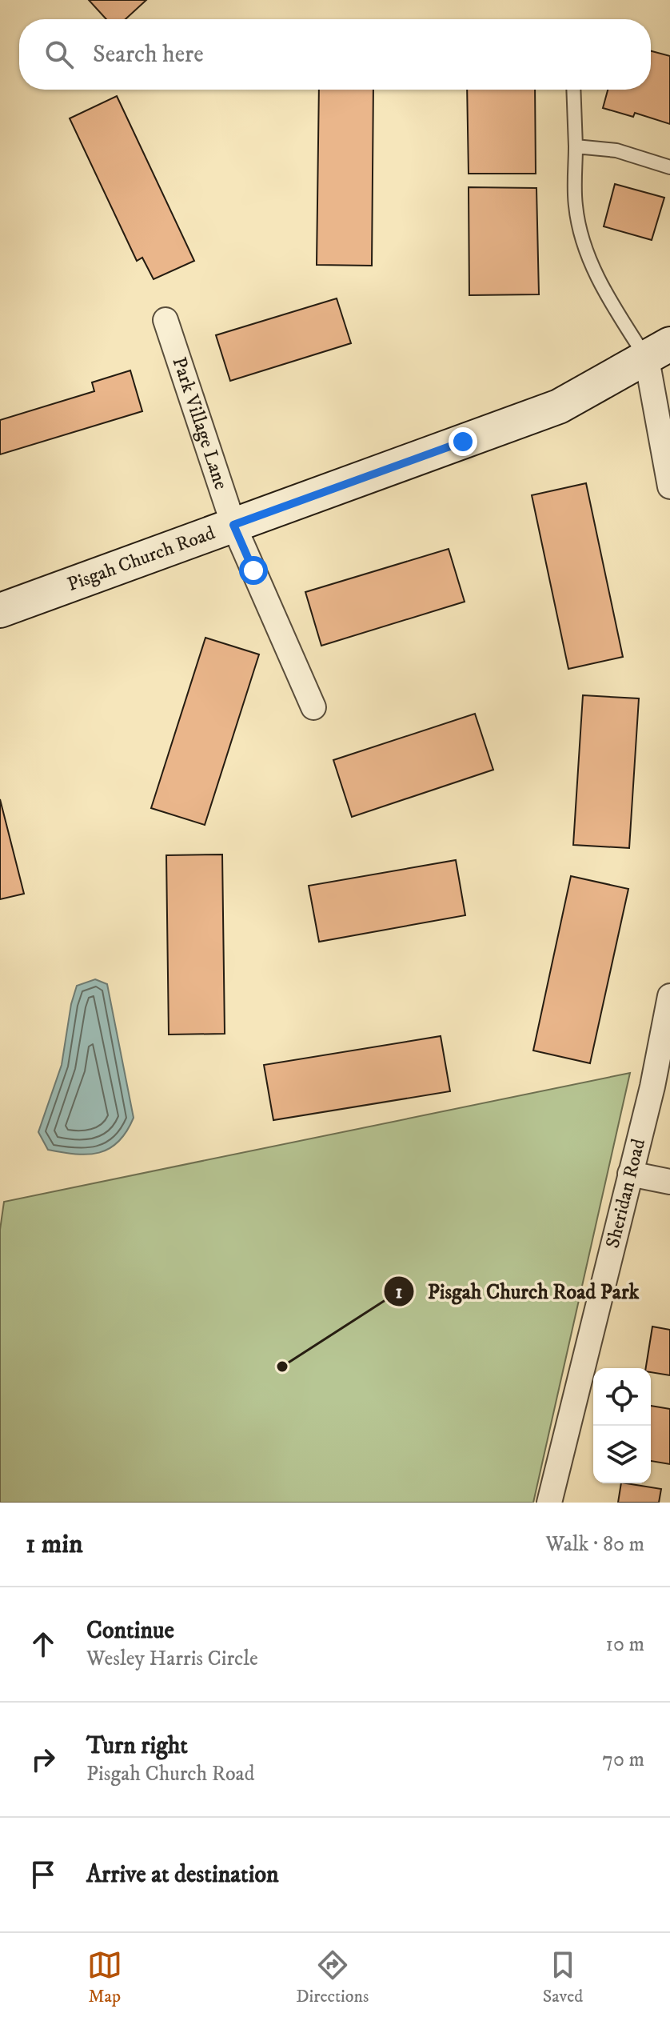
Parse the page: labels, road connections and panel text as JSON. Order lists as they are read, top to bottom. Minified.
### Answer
{"streets":{"main road":["Pisgah Church Road"],"street":["Park Village Lane","Sheridan Road"]},"crossings":[["Park Village Lane","Pisgah Church Road"]],"places":["Pisgah Church Road Park"],"page":{"search":"Search here","heading":["1 min","Walk · 80 m"],"list":[["Continue","Wesley Harris Circle","10 m"],["Turn right","Pisgah Church Road","70 m"],"Arrive at destination"],"nav":["Map","Directions","Saved"]}}
